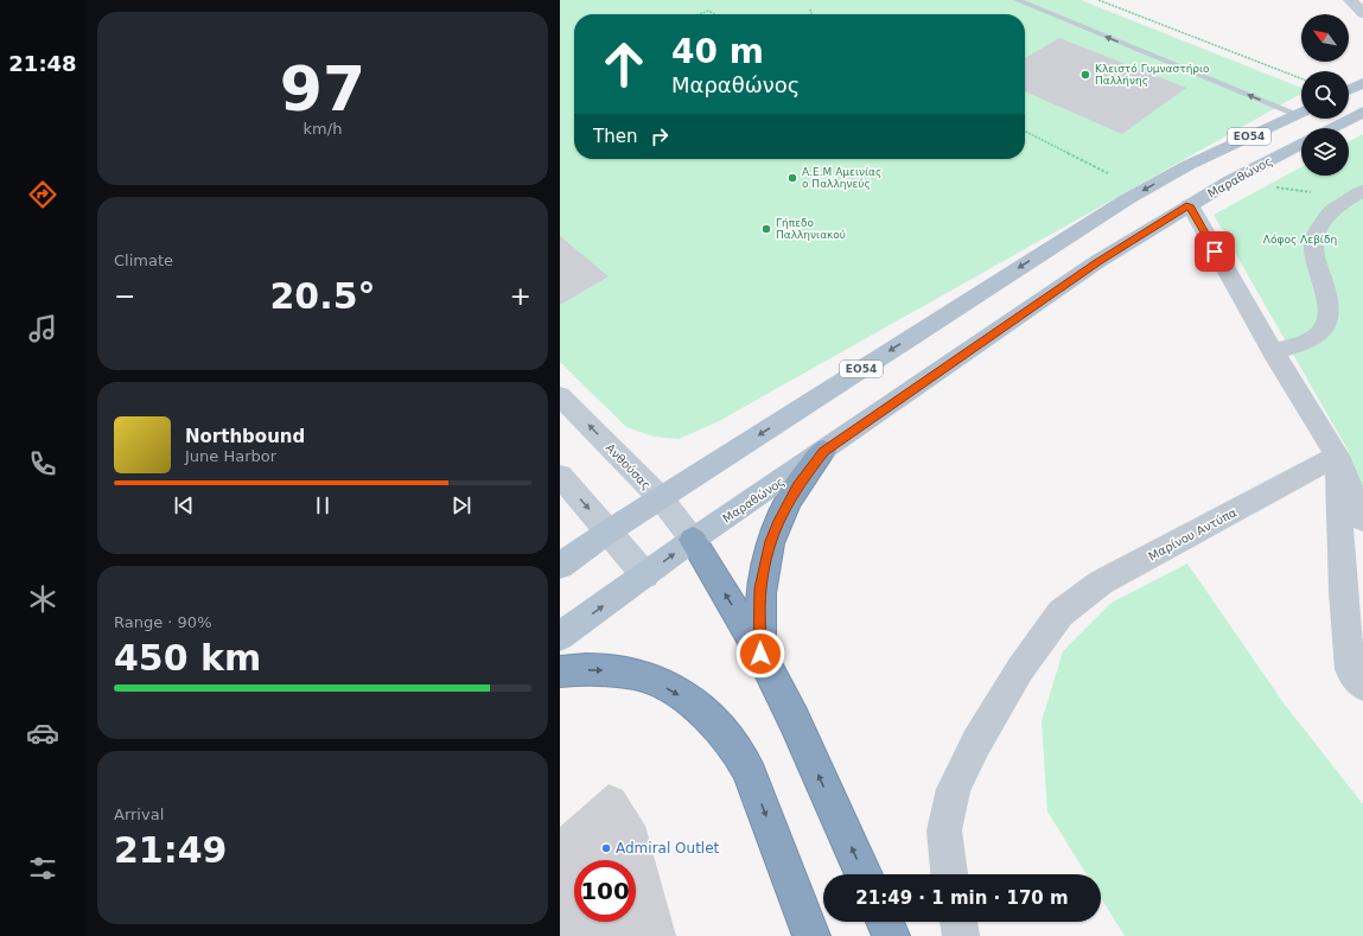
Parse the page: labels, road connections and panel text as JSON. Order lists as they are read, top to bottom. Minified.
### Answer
{"streets":{"main road":["ΕΟ54","Μαραθώνος"],"street":["Ανθούσας","Μαρίνου Αντύπα"]},"crossings":[["ΕΟ54","Ανθούσας"],["Μαραθώνος","Ανθούσας"]],"parks":["Λόφος Λεβίδη"],"places":["Κλειστό Γυμναστήριο Παλλήνης","Α.Ε.Μ Αμεινίας ο Παλληνεύς","Γήπεδο Παλληνιακού","Admiral Outlet"],"north":"top left","page":{"tabs":"21:48","tile":[["97","km/h"],"Climate",["Range · 90%","450 km"],["Arrival","21:49"]],"turn":["40 m","Μαραθώνος"],"then":"Then","heat":["−","20.5°","+"],"song":["Northbound","June Harbor"],"limit":"100","trip":"21:49 · 1 min · 170 m"}}
